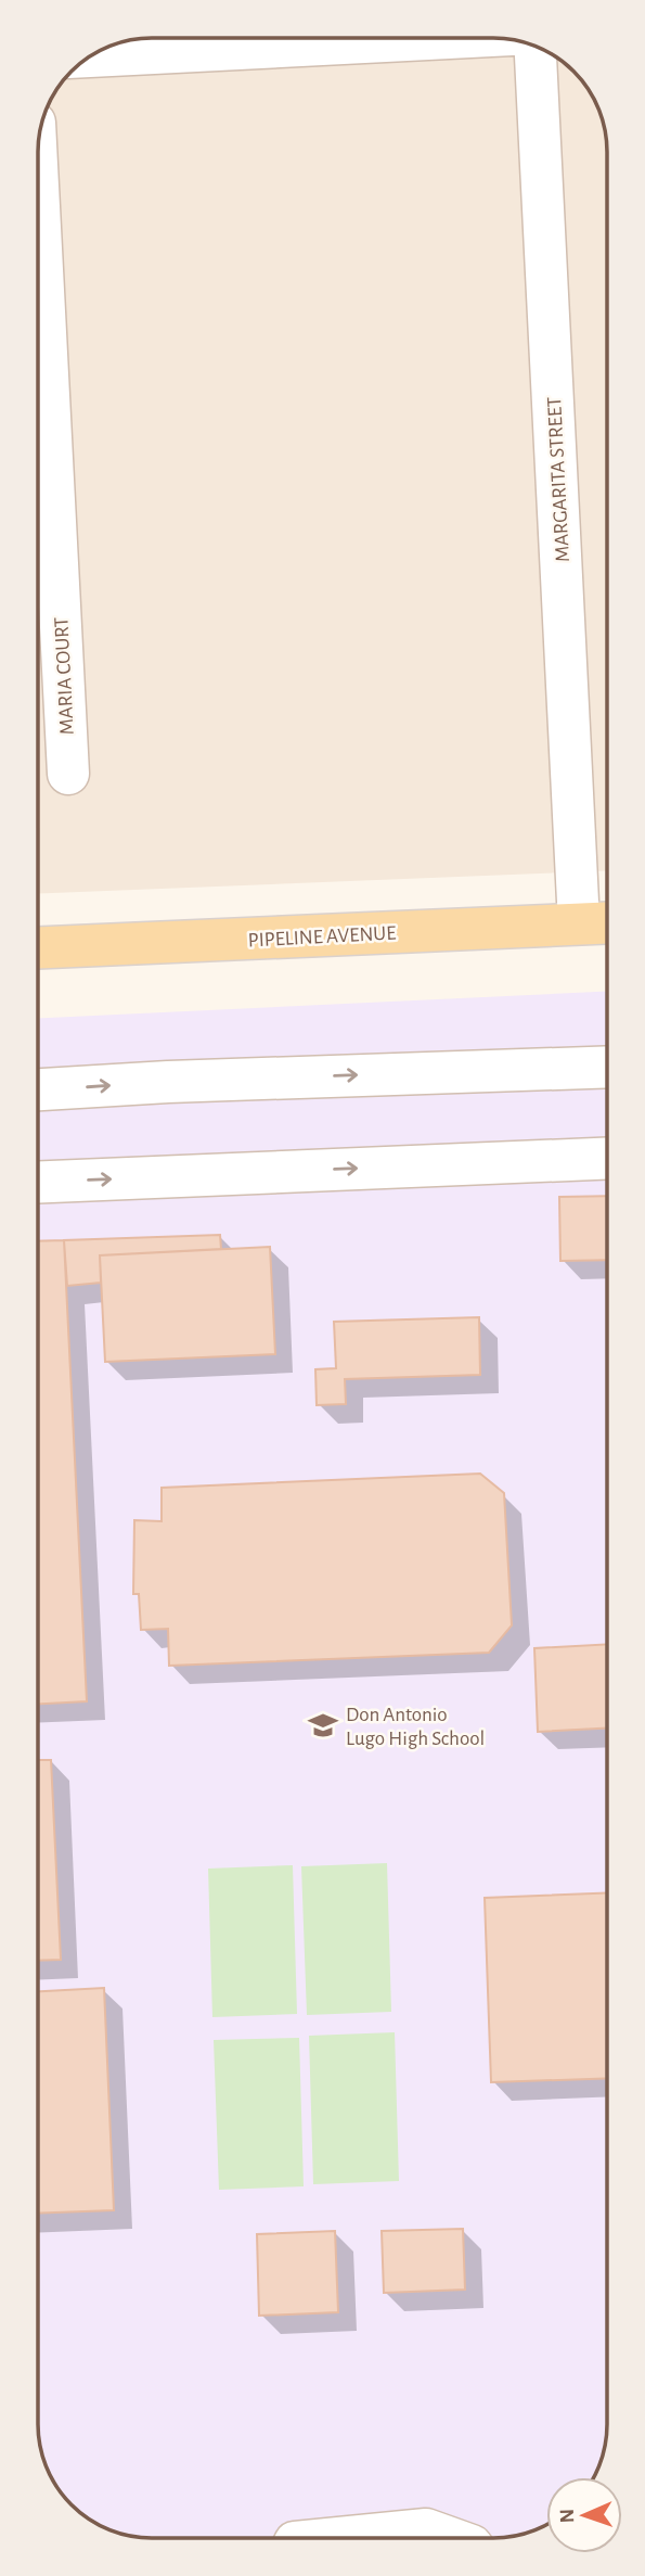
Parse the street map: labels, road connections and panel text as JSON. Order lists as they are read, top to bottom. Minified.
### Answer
{"streets":{"main road":["PIPELINE AVENUE"],"street":["MARGARITA STREET","MARIA COURT"]},"crossings":[["MARGARITA STREET","PIPELINE AVENUE"]],"places":{"school or university":["Don Antonio Lugo High School"]},"north":"left"}
